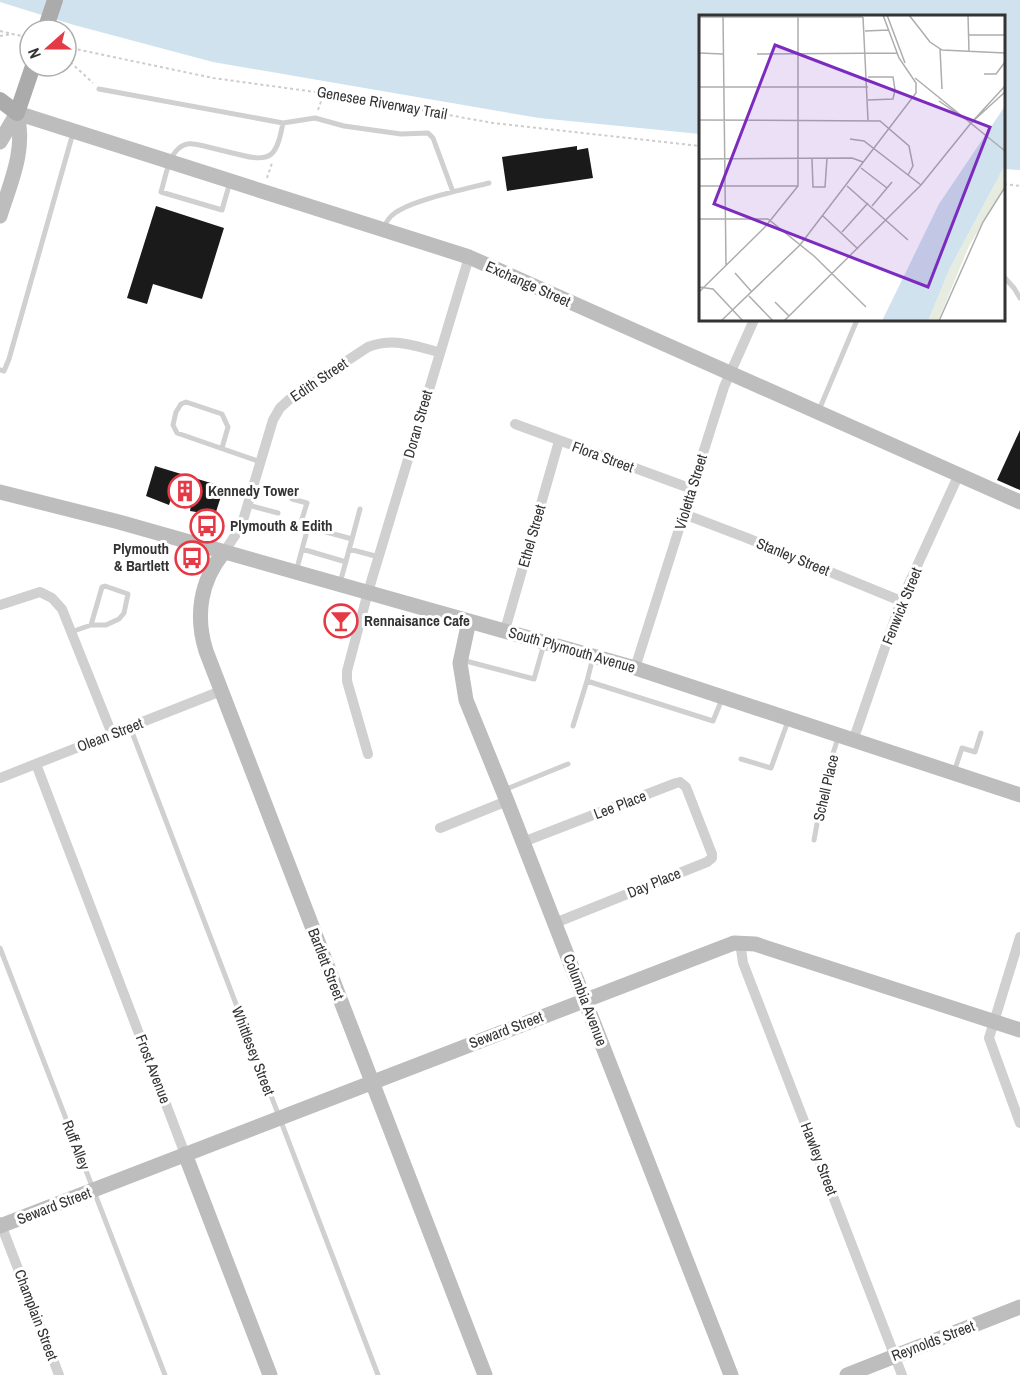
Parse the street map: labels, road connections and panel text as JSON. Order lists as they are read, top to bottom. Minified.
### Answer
{"streets":{"street":["Exchange Street","Edith Street","Doran Street","Flora Street","Violetta Street","Ethel Street","Stanley Street","Fenwick Street","South Plymouth Avenue","Olean Street","Lee Place","Day Place","Bartlett Street","Columbia Avenue","Seward Street","Frost Avenue","Hawley Street","Champlain Street","Reynolds Street"],"lane":["Schell Place","Whittlesey Street","Ruff Alley"],"path":["Genesee Riverway Trail"]},"crossings":[["Exchange Street","Doran Street"],["Exchange Street","Violetta Street"],["Exchange Street","Fenwick Street"],["Edith Street","Doran Street"],["Edith Street","South Plymouth Avenue"],["Edith Street","Bartlett Street"],["Doran Street","South Plymouth Avenue"],["Flora Street","Violetta Street"],["Flora Street","Ethel Street"],["Violetta Street","Stanley Street"],["Violetta Street","South Plymouth Avenue"],["Ethel Street","South Plymouth Avenue"],["Stanley Street","Fenwick Street"],["Fenwick Street","South Plymouth Avenue"],["Fenwick Street","Schell Place"],["South Plymouth Avenue","Schell Place"],["South Plymouth Avenue","Bartlett Street"],["South Plymouth Avenue","Columbia Avenue"],["Olean Street","Bartlett Street"],["Olean Street","Whittlesey Street"],["Olean Street","Frost Avenue"],["Lee Place","Day Place"],["Lee Place","Columbia Avenue"],["Day Place","Columbia Avenue"],["Bartlett Street","Seward Street"],["Columbia Avenue","Seward Street"],["Seward Street","Whittlesey Street"],["Seward Street","Frost Avenue"],["Seward Street","Ruff Alley"],["Seward Street","Hawley Street"],["Seward Street","Champlain Street"],["Hawley Street","Reynolds Street"]],"places":{"building":["Kennedy Tower"],"bus stop":["Plymouth & Edith","Plymouth & Bartlett"],"bar":["Rennaisance Cafe"]},"north":"left"}
